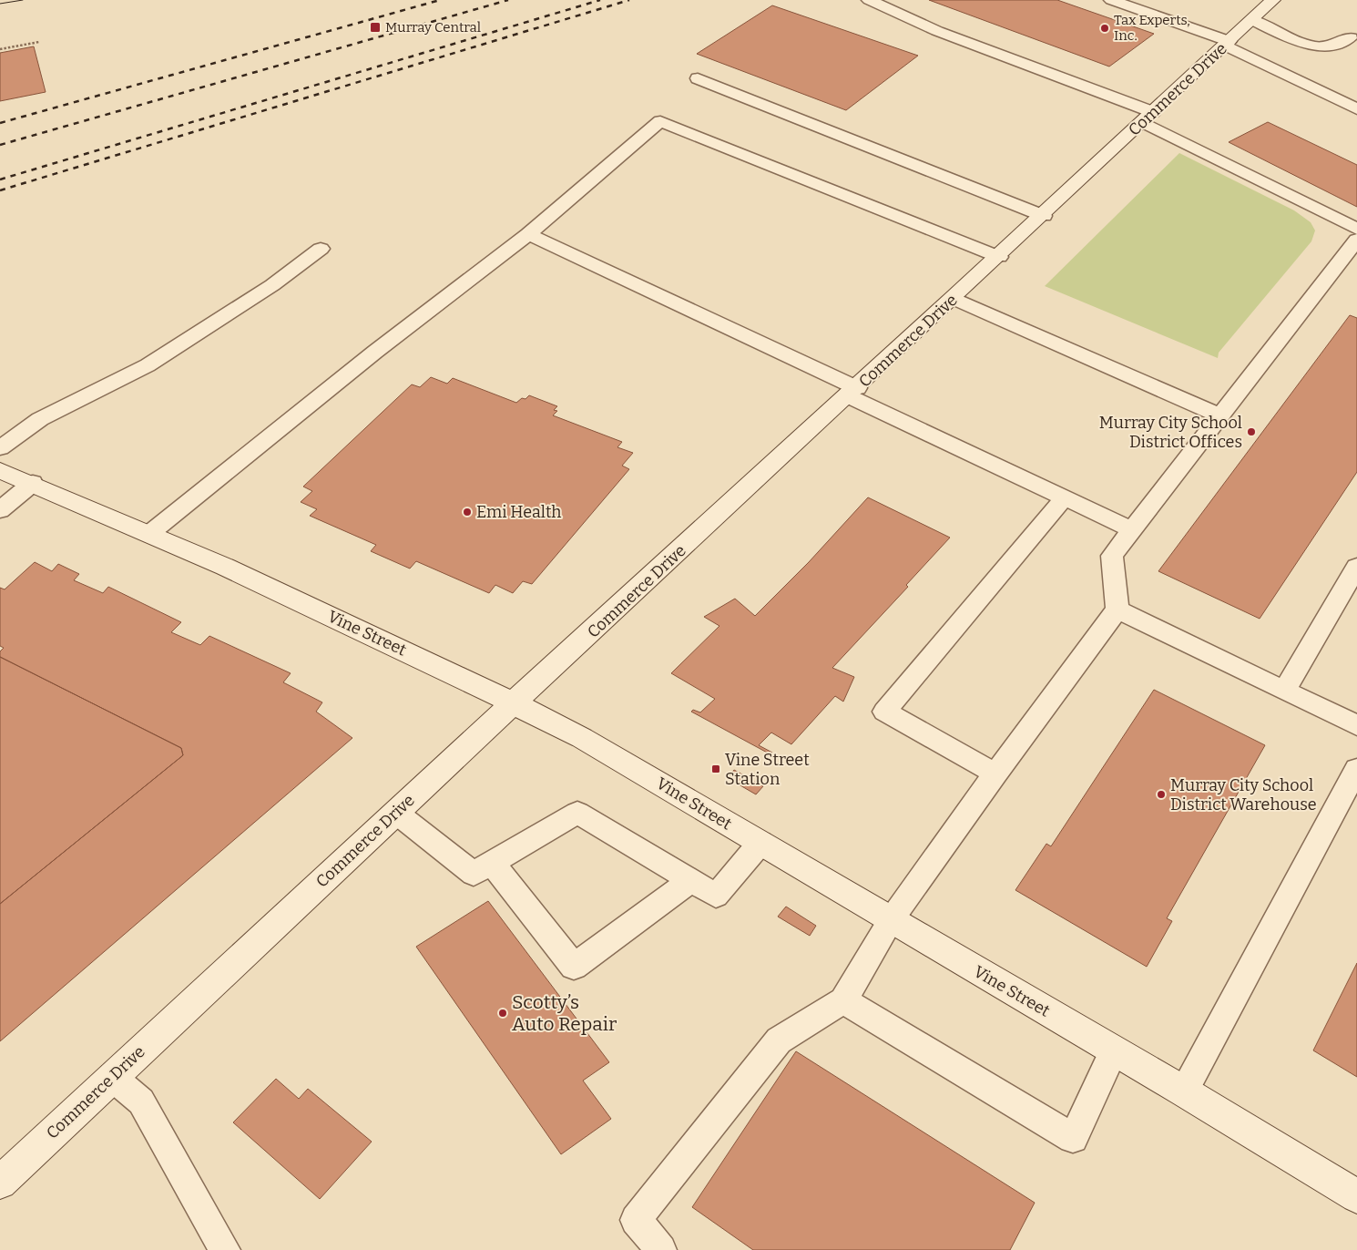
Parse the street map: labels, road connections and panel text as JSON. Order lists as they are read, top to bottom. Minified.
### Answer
{"streets":{"street":["Commerce Drive","Vine Street"]},"crossings":[["Commerce Drive","Vine Street"]],"places":{"transit":["Murray Central","Vine Street Station"],"other":["Tax Experts, Inc.","Murray City School District Offices","Emi Health","Murray City School District Warehouse","Scotty’s Auto Repair"]}}
